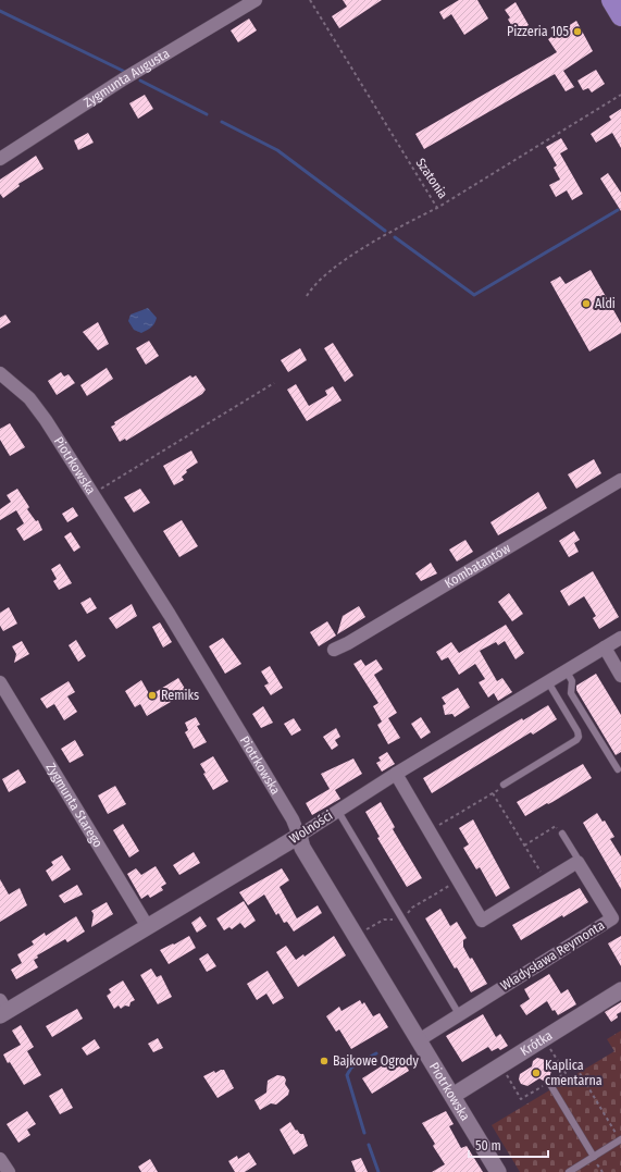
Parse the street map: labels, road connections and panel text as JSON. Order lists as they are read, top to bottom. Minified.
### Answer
{"streets":{"street":["Zygmunta Augusta","Piotrkowska","Kombatantów","Zygmunta Starego","Wolności","Władysława Reymonta","Krótka"],"path":["Szatonia"]},"crossings":[["Piotrkowska","Wolności"],["Piotrkowska","Władysława Reymonta"],["Piotrkowska","Krótka"],["Zygmunta Starego","Wolności"]],"places":["Pizzeria 105","Aldi","Remiks","Bajkowe Ogrody","Kaplica cmentarna"],"scale_bar":"50 m"}
